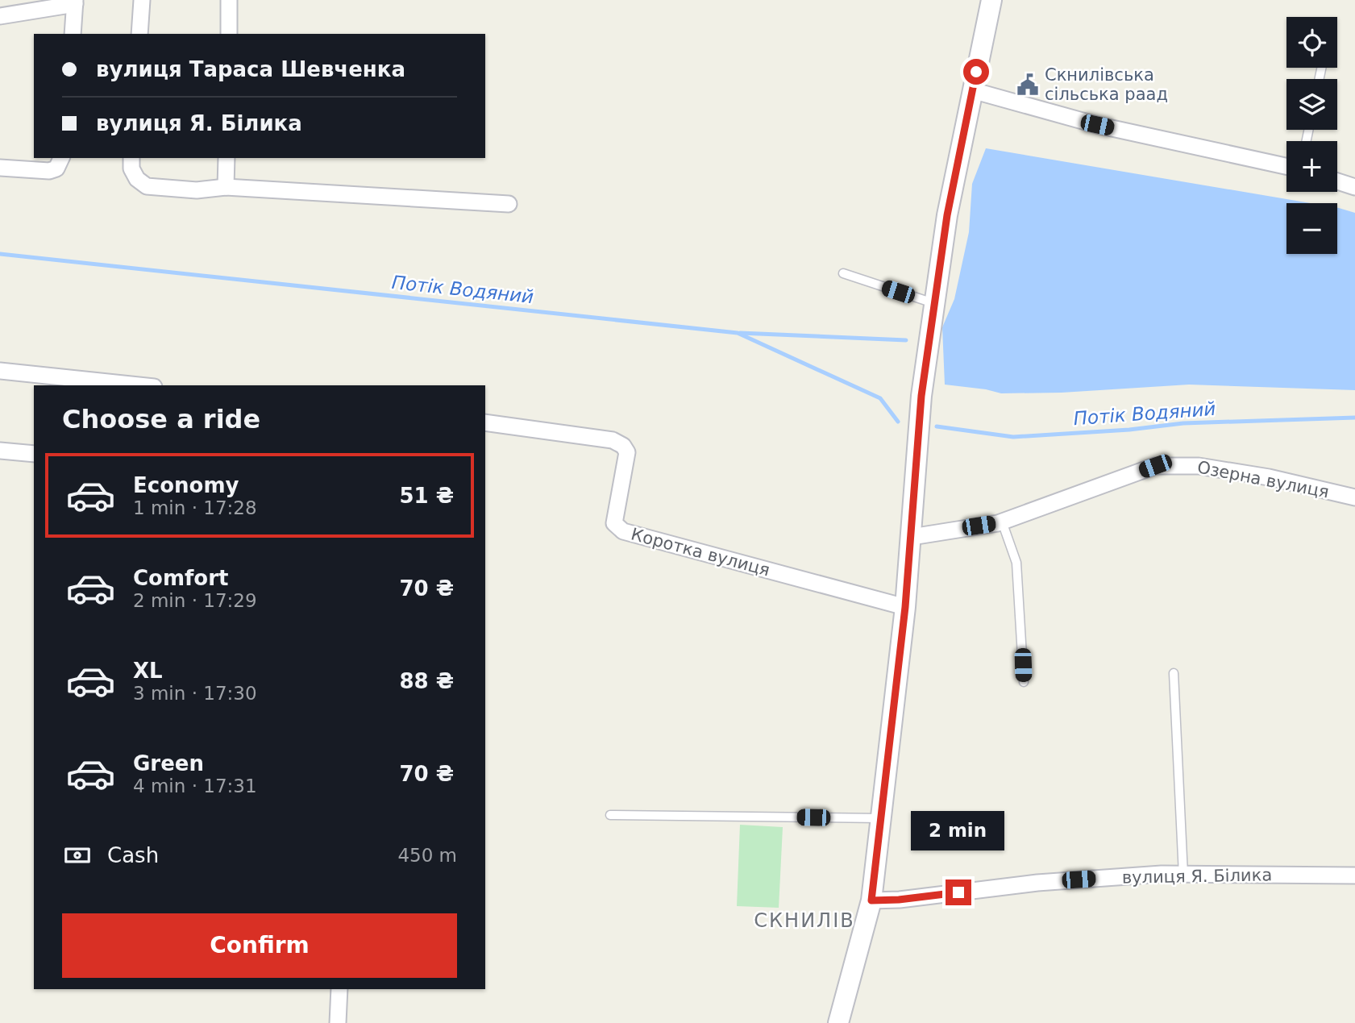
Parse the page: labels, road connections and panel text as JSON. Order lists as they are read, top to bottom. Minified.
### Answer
{"streets":{"street":["Озерна вулиця","Коротка вулиця","вулиця Я. Білика"]},"districts":["СКНИЛІВ"],"water":["Потік Водяний"],"places":{"public building":["Скнилівська сільська раад"]},"page":{"map_buttons":["+","−"],"banner":["вулиця Тараса Шевченка","вулиця Я. Білика"],"heading":"Choose a ride","list":[{"name":"Economy","note":"1 min · 17:28","value":"51 ₴"},{"name":"Comfort","note":"2 min · 17:29","value":"70 ₴"},{"name":"XL","note":"3 min · 17:30","value":"88 ₴"},{"name":"Green","note":"4 min · 17:31","value":"70 ₴"}],"bubble":"2 min","pay":["Cash","450 m"],"buttons":"Confirm"}}
